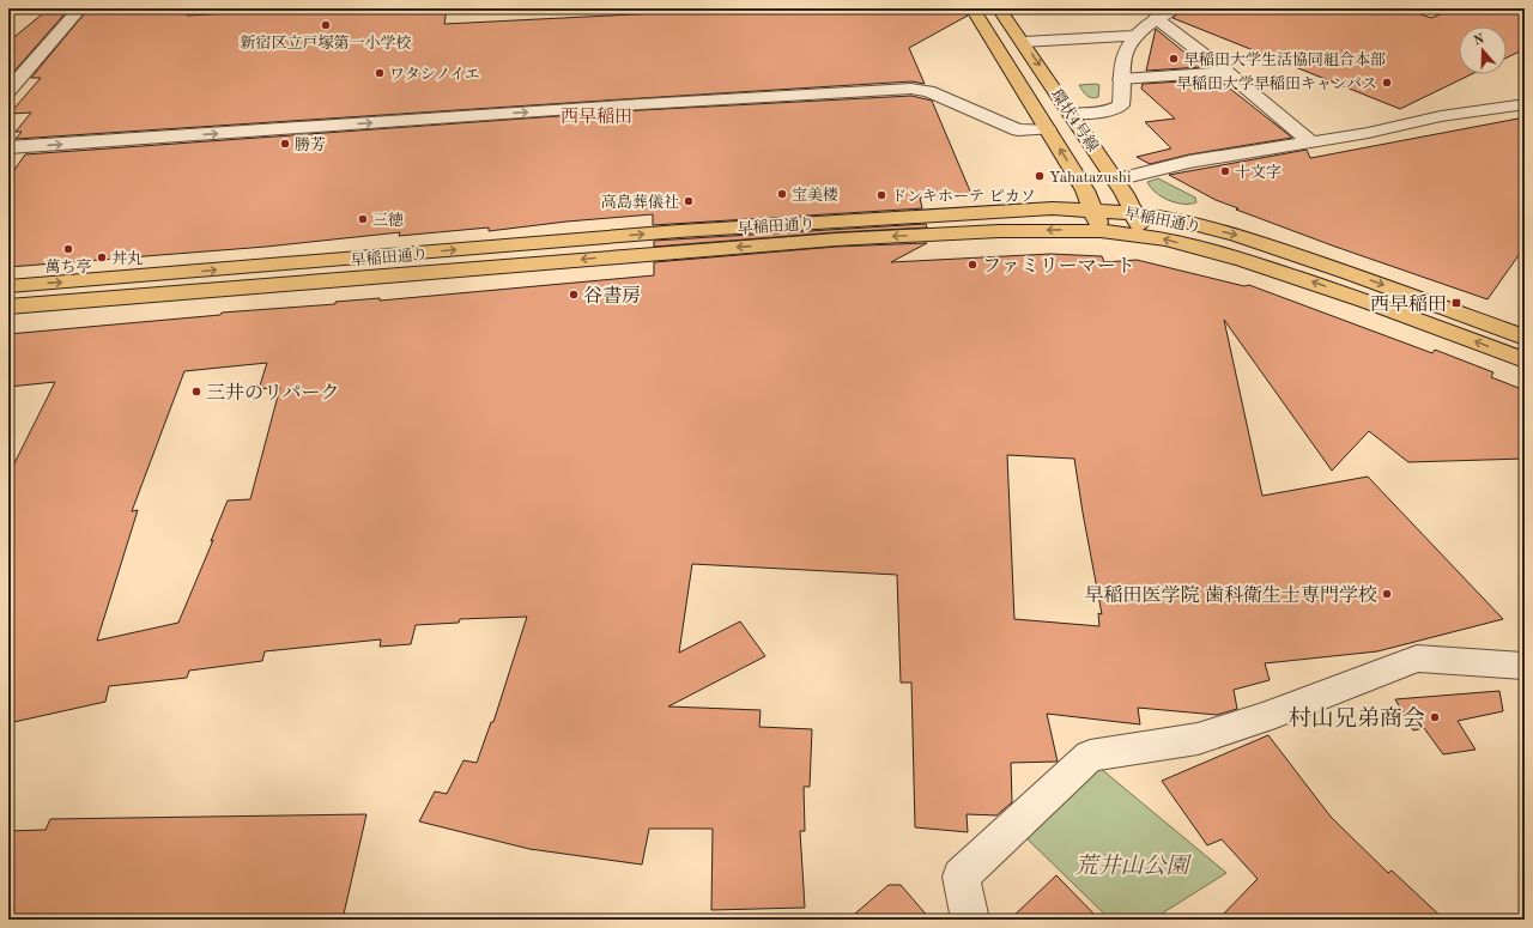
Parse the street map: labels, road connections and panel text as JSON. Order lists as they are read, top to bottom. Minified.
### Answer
{"streets":{"main road":["環状4号線","早稲田通り"]},"crossings":[["環状4号線","早稲田通り"]],"districts":["西早稲田"],"parks":["荒井山公園"],"places":{"other":["新宿区立戸塚第一小学校","早稲田大学生活協同組合本部","ワタシノイエ","早稲田大学早稲田キャンパス","勝芳","十文字","Yahatazushi","宝美楼","ドンキホーテ ピカソ","高島葬儀社","三徳","萬ち亭","丼丸","ファミリーマート","谷書房","三井のリパーク","早稲田医学院 歯科衛生士専門学校","村山兄弟商会"],"transit":["西早稲田"]},"north":"top"}
